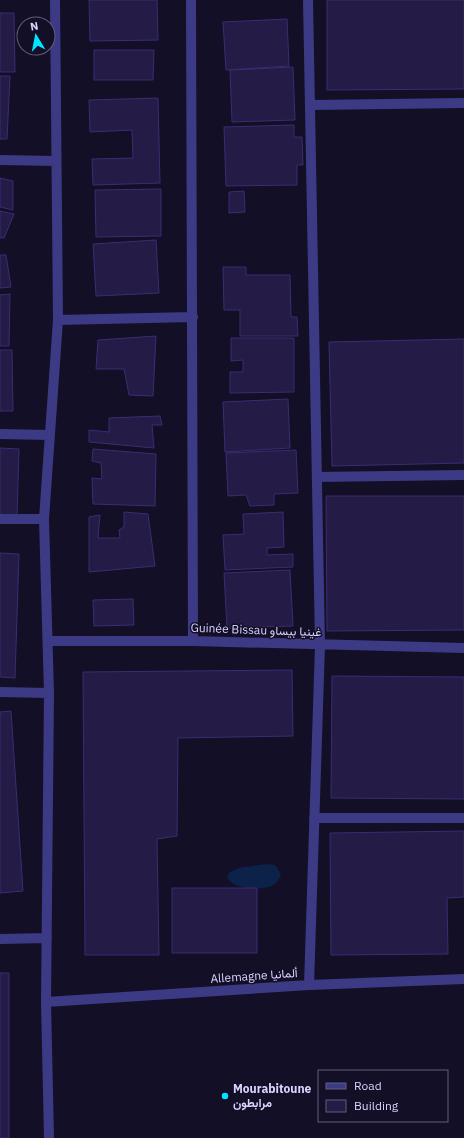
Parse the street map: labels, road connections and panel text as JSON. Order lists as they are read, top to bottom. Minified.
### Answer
{"streets":{"street":["Guinée Bissau غينيا بيساو","Allemagne ألمانيا"]},"places":["Mourabitoune مرابطون"],"legend":["Road","Building"],"north":"top"}
